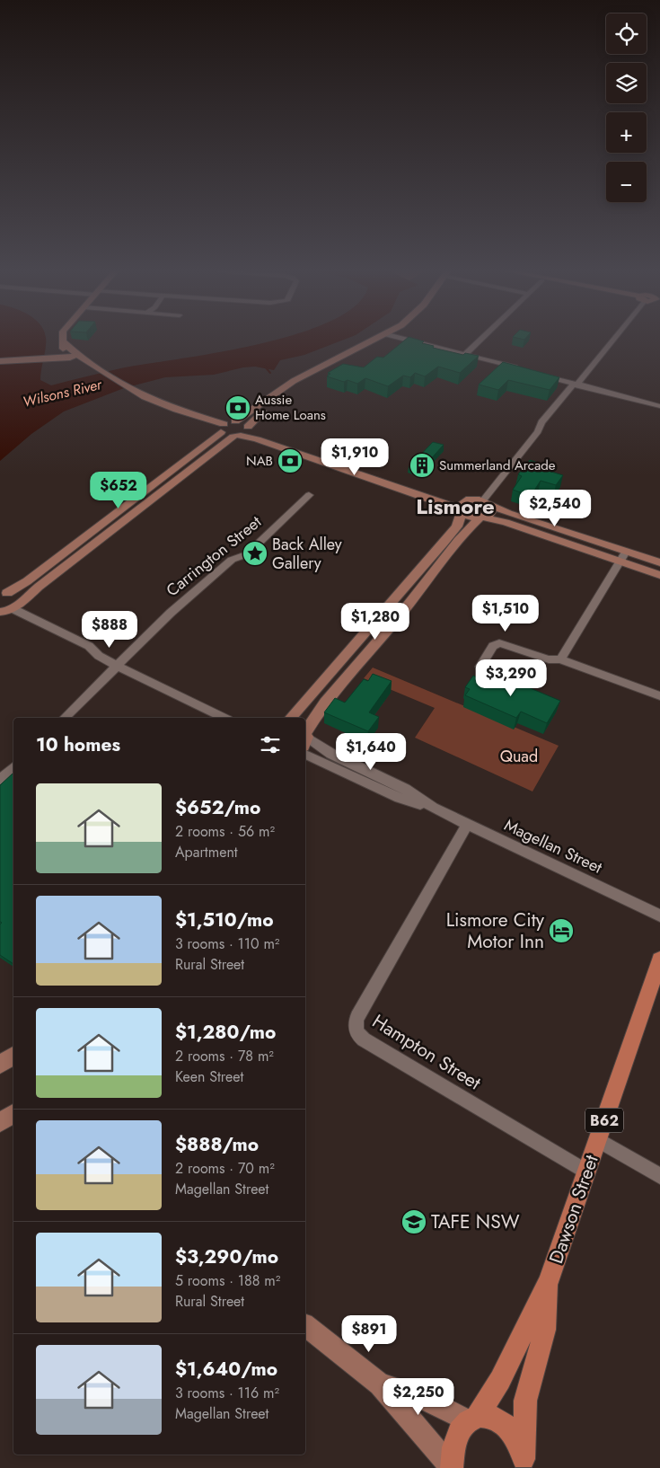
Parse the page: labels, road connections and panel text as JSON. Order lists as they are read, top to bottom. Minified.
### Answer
{"streets":{"main road":["B62","Dawson Street"],"street":["Carrington Street","Magellan Street","Hampton Street"]},"crossings":[["Magellan Street","Hampton Street"],["Hampton Street","Dawson Street"],["B62","Dawson Street"]],"districts":["Lismore"],"water":["Wilsons River"],"parks":["Quad"],"places":{"bank":["Aussie Home Loans","NAB"],"building":["Summerland Arcade"],"place":["Back Alley Gallery"],"hotel":["Lismore City Motor Inn"],"school or university":["TAFE NSW"]},"page":{"map_buttons":["+","−"],"price":["$1,910","$652","$2,540","$1,510","$1,280","$888","$3,290","$1,640","$891","$2,250"],"heading":"10 homes","list":[{"name":"$652/mo","note":"2 rooms · 56 m² · Apartment"},{"name":"$1,510/mo","note":"3 rooms · 110 m² · Rural Street"},{"name":"$1,280/mo","note":"2 rooms · 78 m² · Keen Street"},{"name":"$888/mo","note":"2 rooms · 70 m² · Magellan Street"},{"name":"$3,290/mo","note":"5 rooms · 188 m² · Rural Street"},{"name":"$1,640/mo","note":"3 rooms · 116 m² · Magellan Street"}]}}
